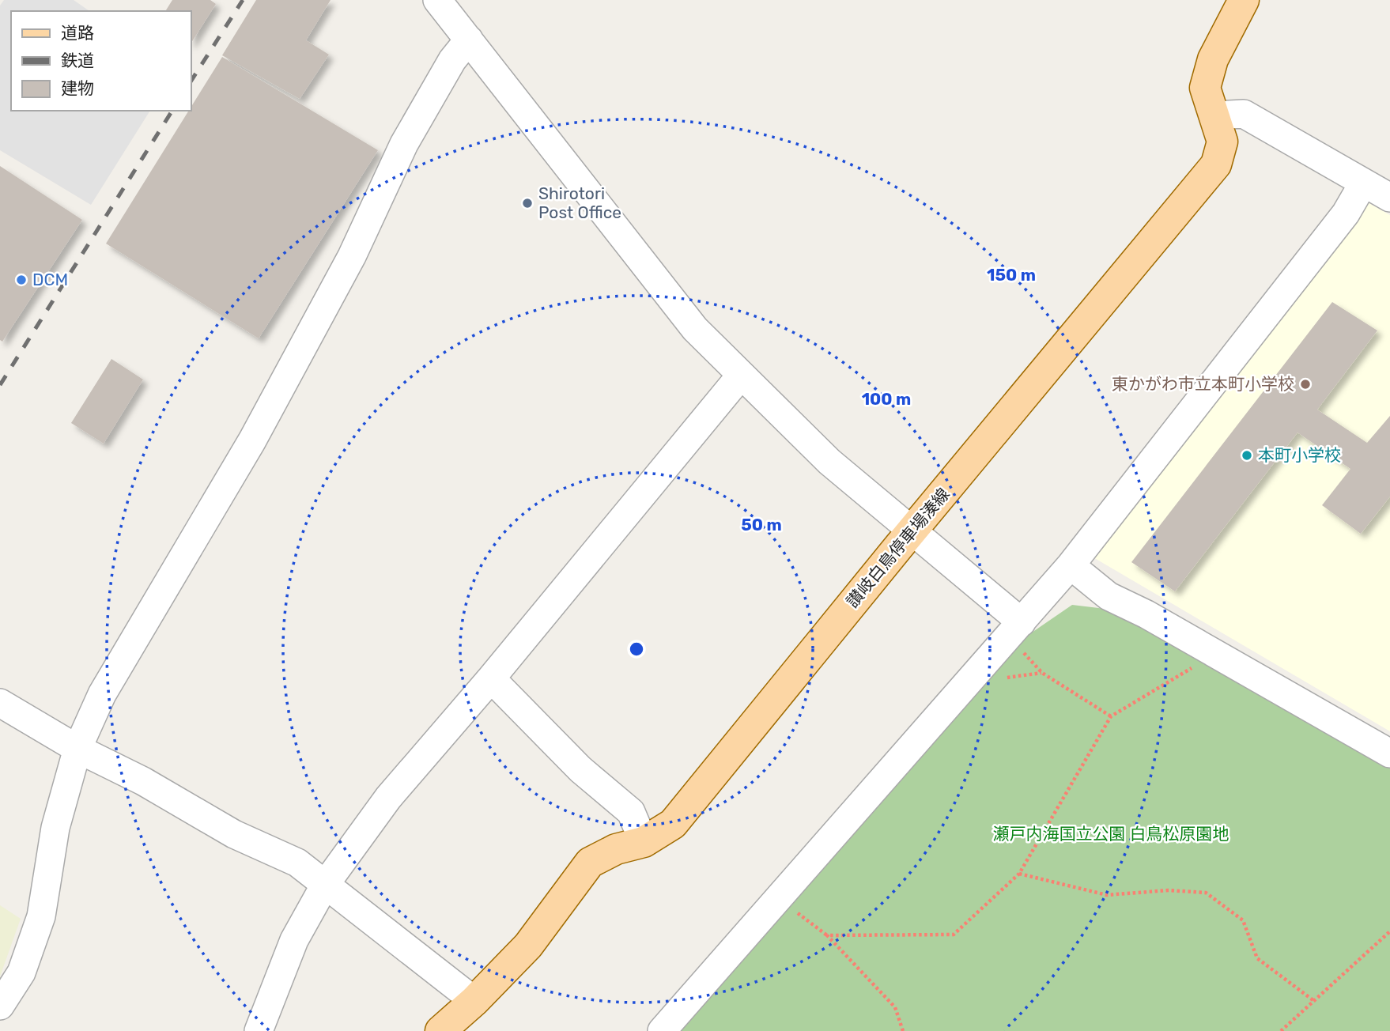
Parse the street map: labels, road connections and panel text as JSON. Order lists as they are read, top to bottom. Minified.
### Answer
{"streets":{"main road":["讃岐白鳥停車場湊線"]},"parks":["瀬戸内海国立公園 白鳥松原園地"],"places":["Shirotori Post Office","DCM","東かがわ市立本町小学校","本町小学校"],"legend":["道路","鉄道","建物"],"rings":["150 m","100 m","50 m"]}
